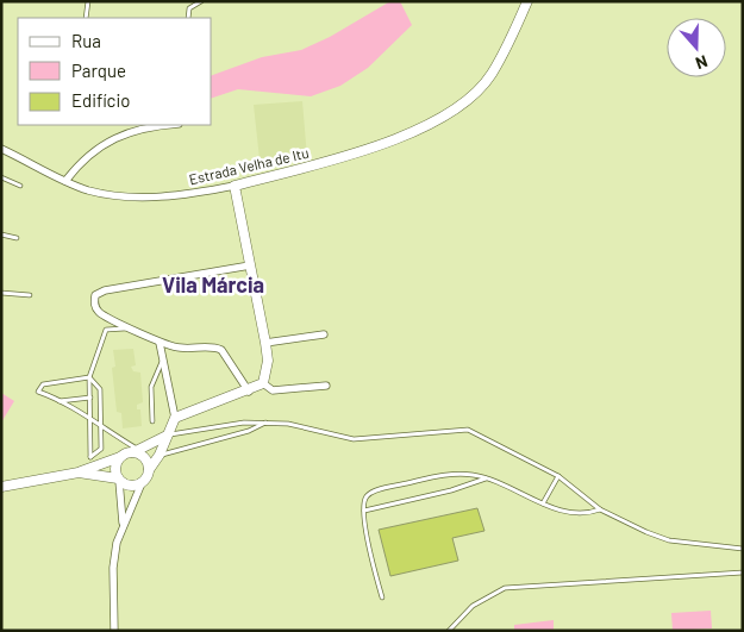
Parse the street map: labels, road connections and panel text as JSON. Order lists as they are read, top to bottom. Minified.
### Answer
{"streets":{"street":["Estrada Velha de Itu"]},"districts":["Vila Márcia"],"legend":["Rua","Parque","Edifício"],"north":"bottom"}
